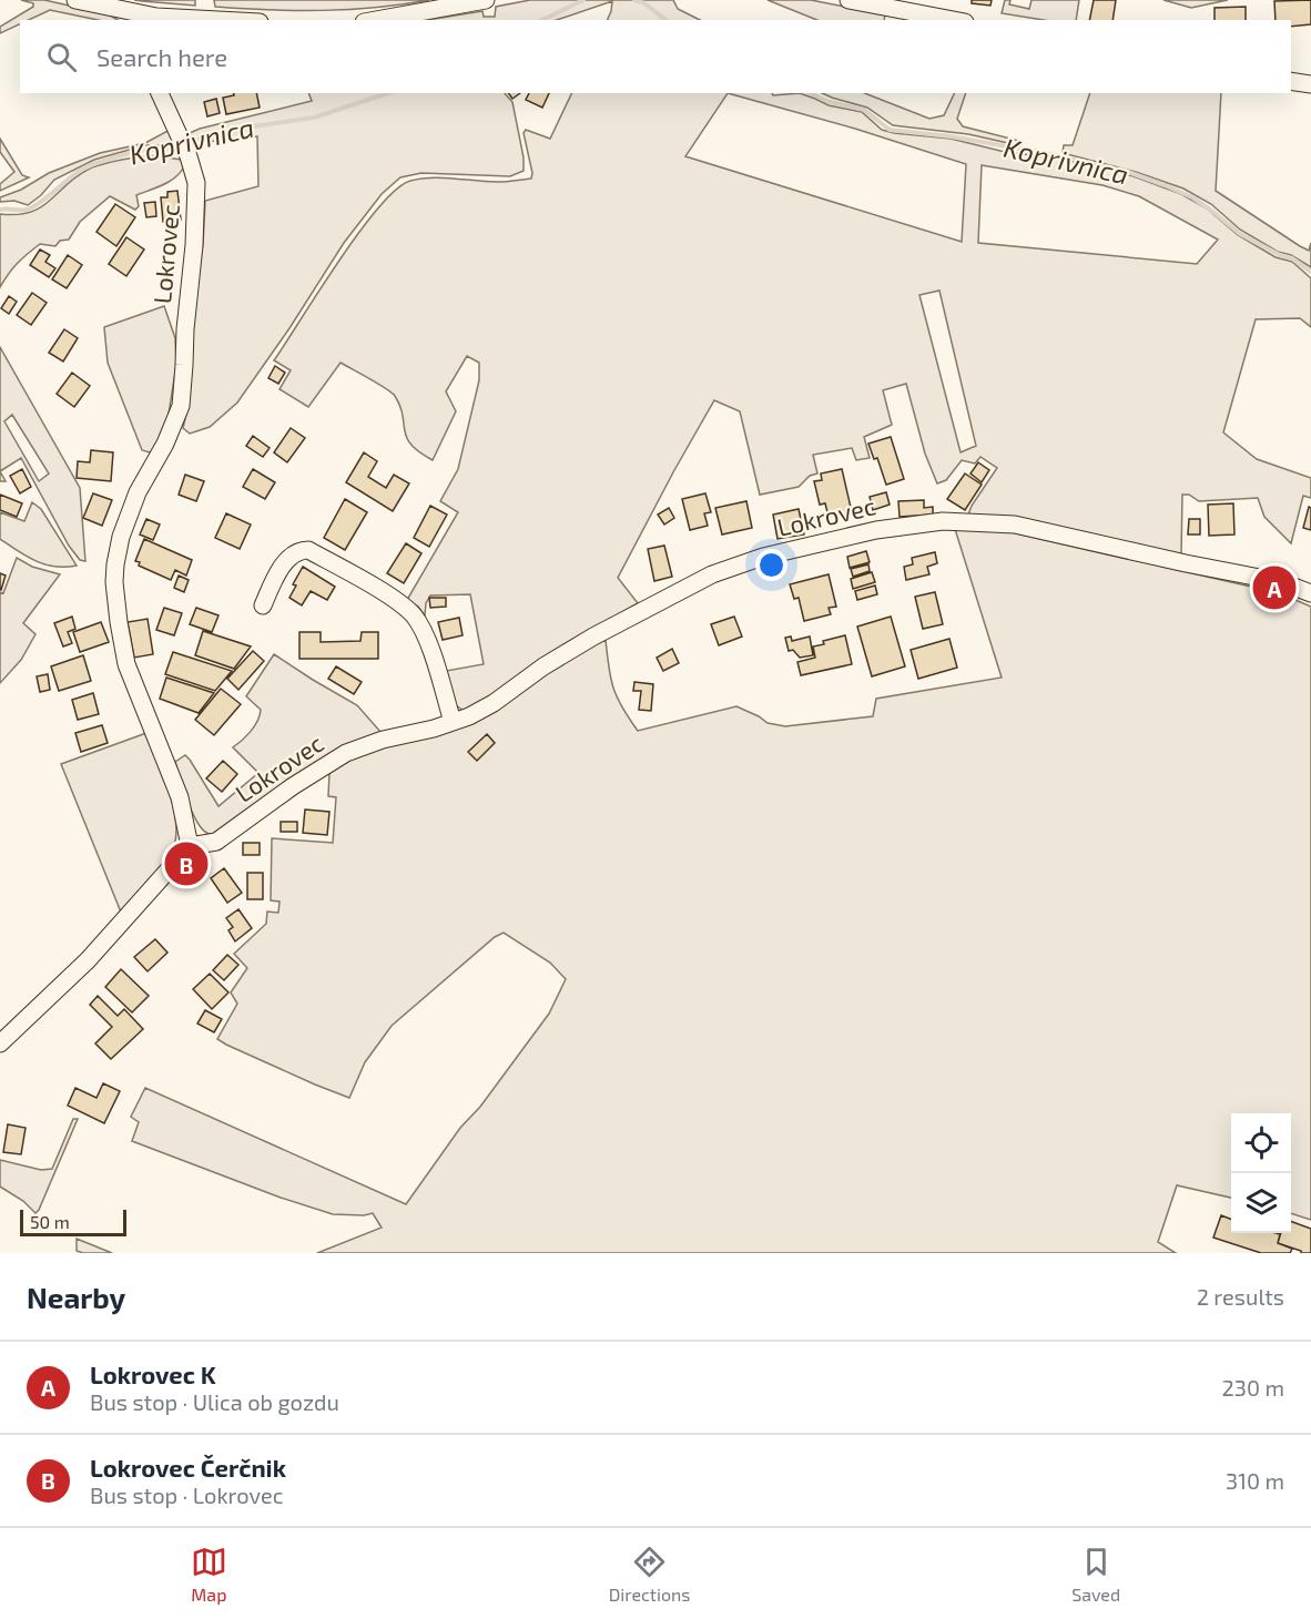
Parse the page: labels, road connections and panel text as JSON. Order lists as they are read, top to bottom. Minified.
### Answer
{"streets":{"street":["Lokrovec"]},"water":["Koprivnica"],"scale_bar":"50 m","page":{"search":"Search here","pins":["A","B"],"scale":"50 m","heading":["Nearby","2 results"],"list":[{"mark":"A","name":"Lokrovec K","note":"Bus stop · Ulica ob gozdu","value":"230 m"},{"mark":"B","name":"Lokrovec Čerčnik","note":"Bus stop · Lokrovec","value":"310 m"}],"nav":["Map","Directions","Saved"]}}
